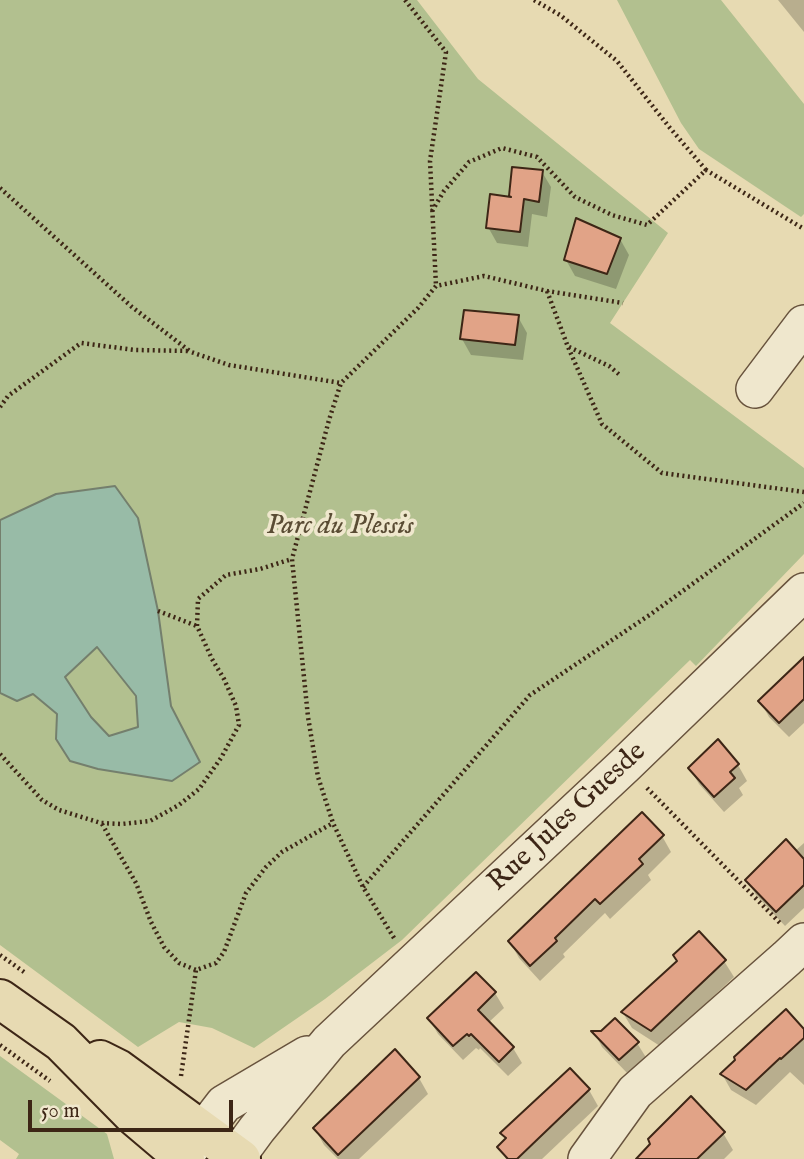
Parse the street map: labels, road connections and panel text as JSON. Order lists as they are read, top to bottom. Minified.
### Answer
{"streets":{"street":["Rue Jules Guesde"]},"parks":["Parc du Plessis"],"scale_bar":"50 m"}
